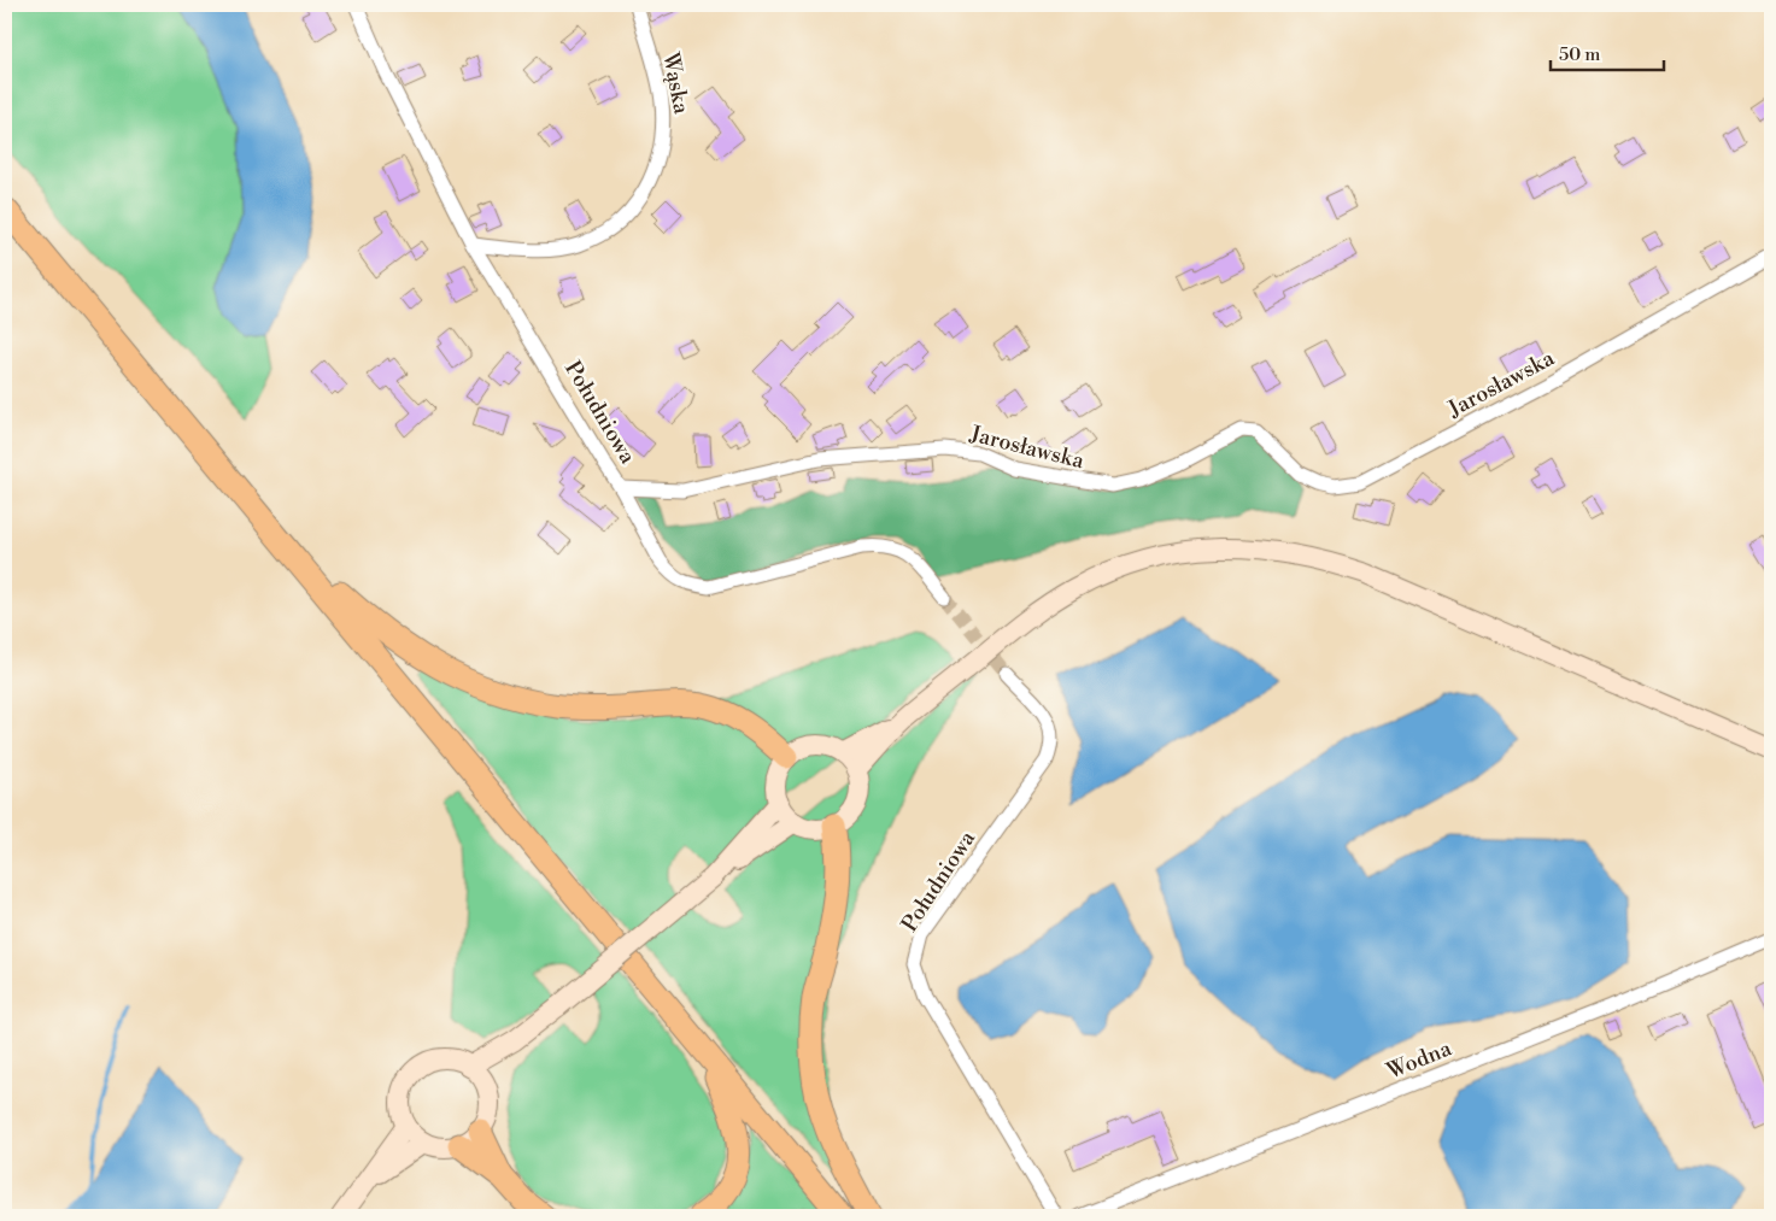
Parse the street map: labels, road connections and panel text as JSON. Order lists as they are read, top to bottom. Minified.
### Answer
{"streets":{"street":["Wąska","Jarosławska","Południowa","Wodna"]},"crossings":[["Wąska","Południowa"],["Jarosławska","Południowa"]],"scale_bar":"50 m"}
